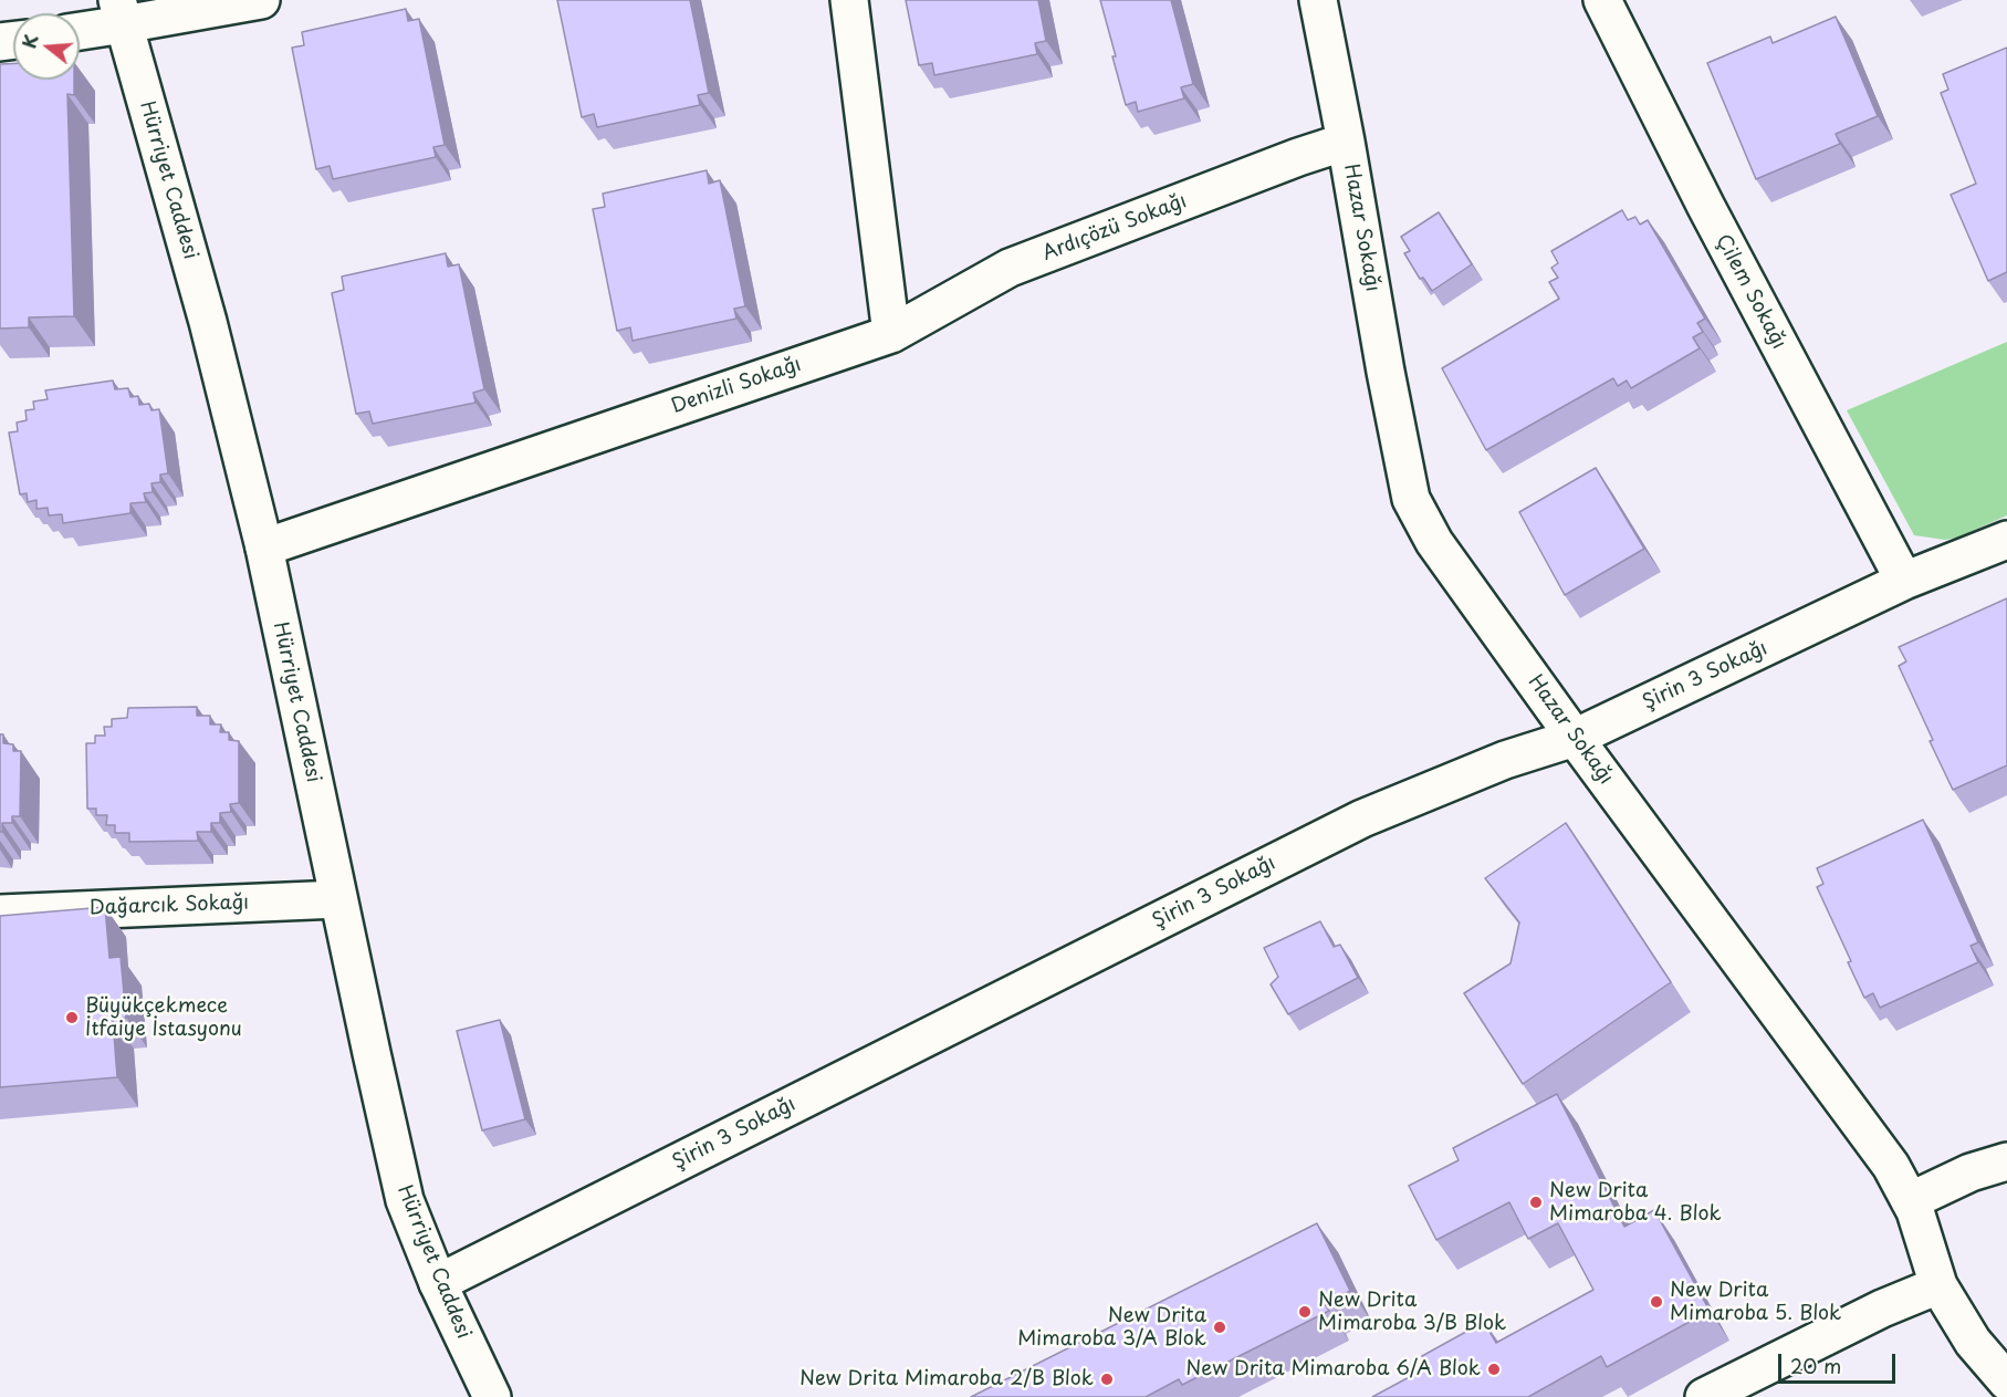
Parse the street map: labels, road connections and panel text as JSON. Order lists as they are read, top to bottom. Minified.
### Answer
{"streets":{"street":["Hürriyet Caddesi","Ardıçözü Sokağı","Hazar Sokağı","Çilem Sokağı","Denizli Sokağı","Şirin 3 Sokağı","Dağarcık Sokağı"]},"crossings":[["Hürriyet Caddesi","Denizli Sokağı"],["Hürriyet Caddesi","Şirin 3 Sokağı"],["Hürriyet Caddesi","Dağarcık Sokağı"],["Ardıçözü Sokağı","Hazar Sokağı"],["Ardıçözü Sokağı","Denizli Sokağı"],["Hazar Sokağı","Şirin 3 Sokağı"],["Çilem Sokağı","Şirin 3 Sokağı"]],"places":["Büyükçekmece İtfaiye İstasyonu","New Drita Mimaroba 4. Blok","New Drita Mimaroba 5. Blok","New Drita Mimaroba 3/B Blok","New Drita Mimaroba 3/A Blok","New Drita Mimaroba 6/A Blok","New Drita Mimaroba 2/B Blok"],"scale_bar":"20 m","north":"left"}
